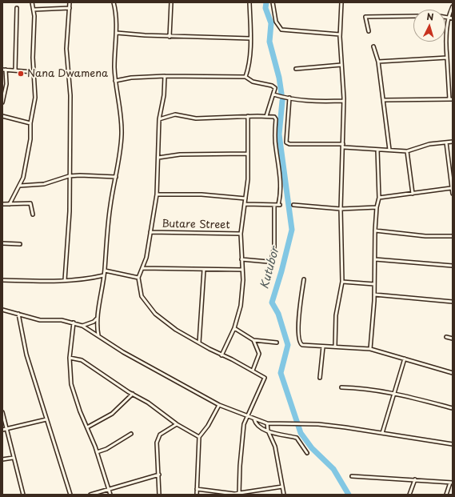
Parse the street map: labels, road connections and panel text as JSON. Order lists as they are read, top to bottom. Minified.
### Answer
{"streets":{"street":["Butare Street"]},"water":["Kutubor"],"places":["Nana Dwamena"],"north":"top"}
